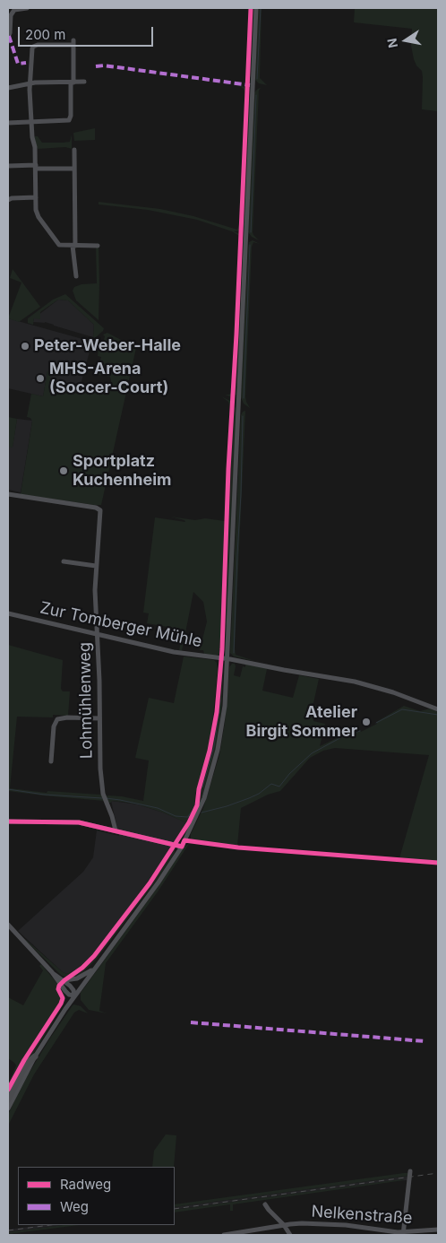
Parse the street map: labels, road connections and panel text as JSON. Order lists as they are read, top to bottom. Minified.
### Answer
{"streets":{"street":["Zur Tomberger Mühle","Lohmühlenweg","Nelkenstraße"]},"crossings":[["Zur Tomberger Mühle","Lohmühlenweg"]],"places":["Peter-Weber-Halle","MHS-Arena (Soccer-Court)","Sportplatz Kuchenheim","Atelier Birgit Sommer"],"legend":["Radweg","Weg"],"scale_bar":"200 m","north":"left"}
